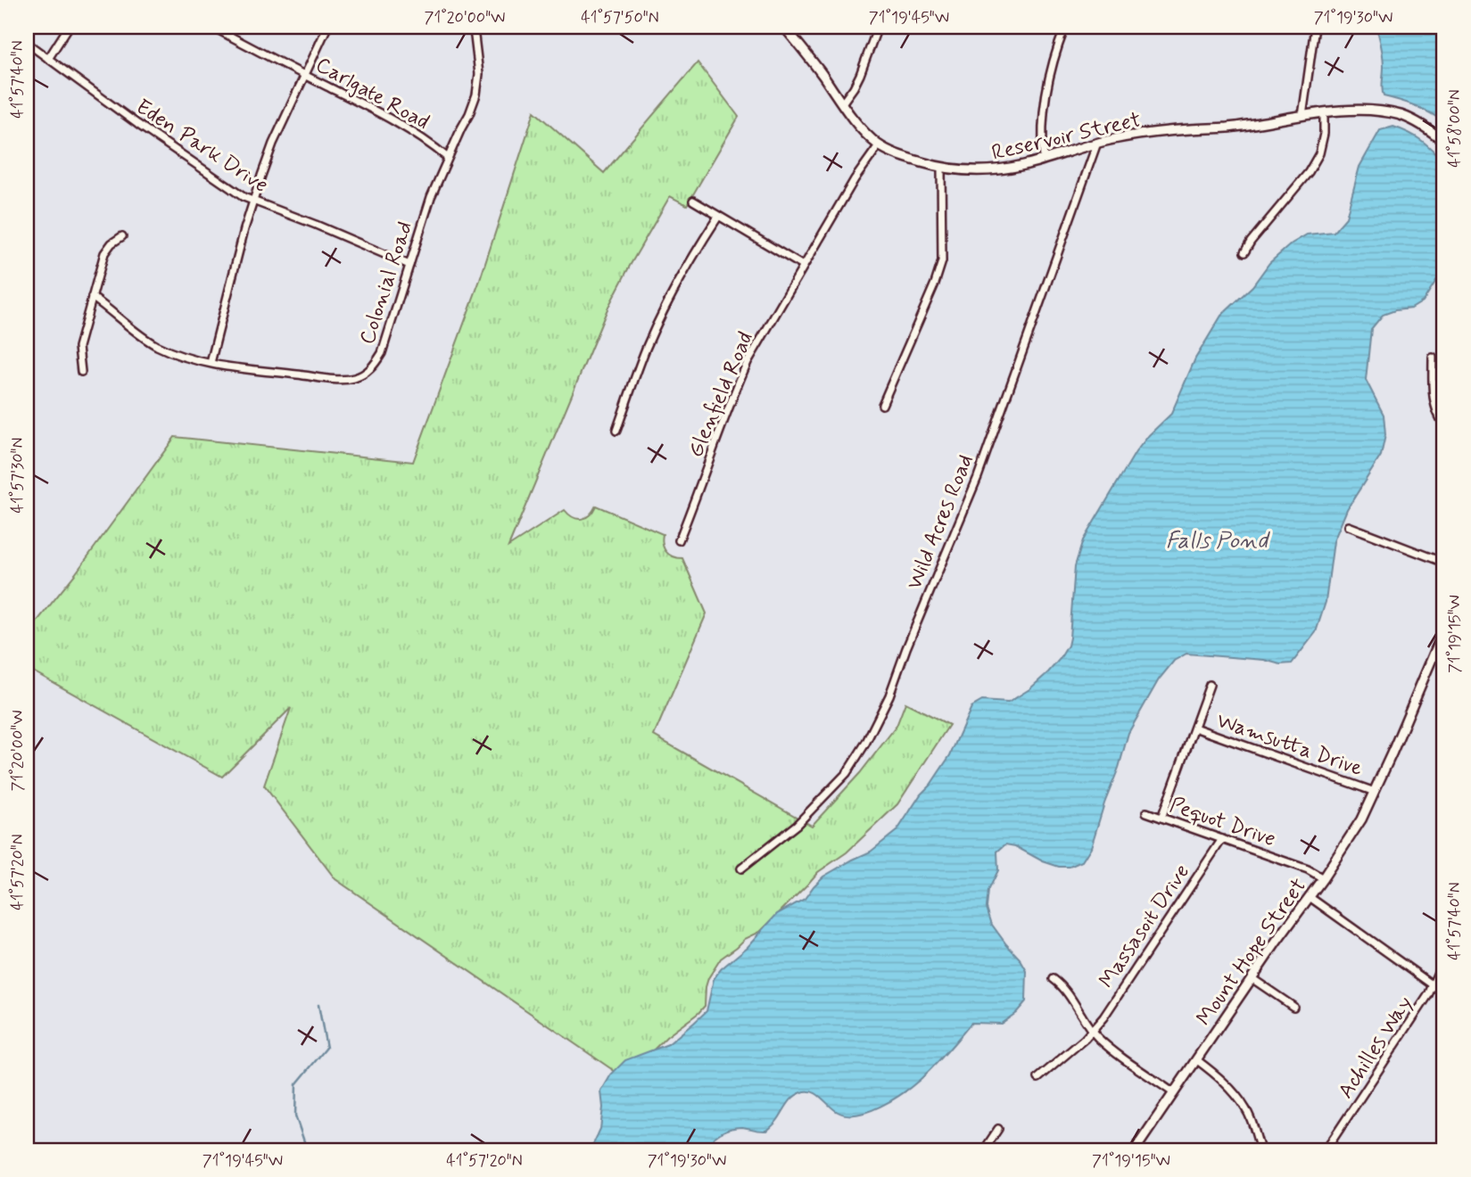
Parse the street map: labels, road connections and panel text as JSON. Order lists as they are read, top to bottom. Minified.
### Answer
{"streets":{"street":["Carlgate Road","Reservoir Street","Eden Park Drive","Colonial Road","Glenfield Road","Wild Acres Road","Wamsutta Drive","Pequot Drive","Massasoit Drive","Mount Hope Street","Achilles Way"]},"crossings":[["Carlgate Road","Colonial Road"],["Reservoir Street","Glenfield Road"],["Reservoir Street","Wild Acres Road"],["Eden Park Drive","Colonial Road"],["Wamsutta Drive","Mount Hope Street"],["Pequot Drive","Massasoit Drive"],["Pequot Drive","Mount Hope Street"]],"water":["Falls Pond"],"coordinates":["71°20'00\"W","41°57'50\"N","71°19'45\"W","71°19'30\"W","41°57'40\"N","41°58'00\"N","41°57'30\"N","71°19'15\"W","41°57'20\"N"]}
